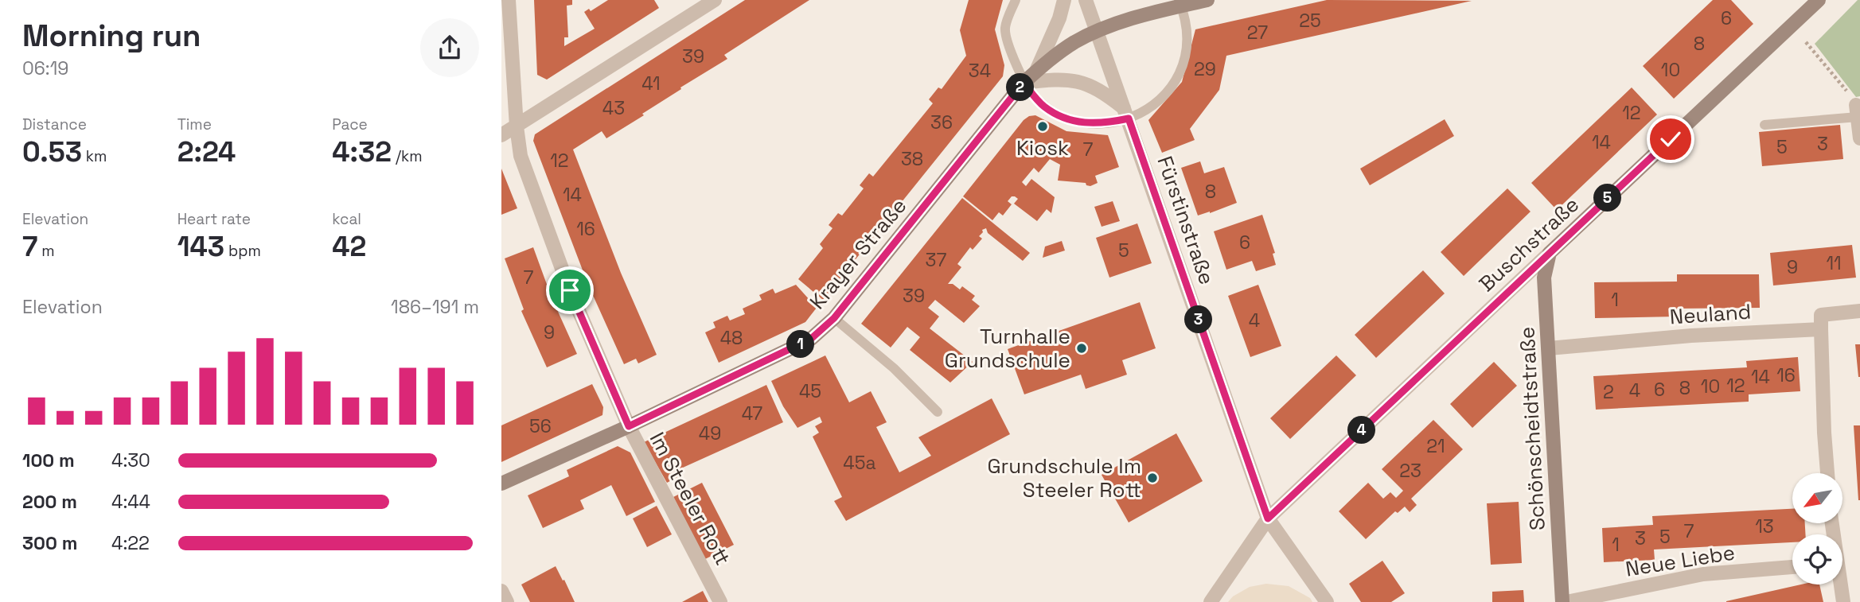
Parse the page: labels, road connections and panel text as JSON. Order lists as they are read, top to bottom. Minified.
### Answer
{"streets":{"main road":["Buschstraße","Krayer Straße","Schönscheidtstraße"],"street":["Fürstinstraße","Neuland","Im Steeler Rott","Neue Liebe"]},"crossings":[["Fürstinstraße","Buschstraße"],["Fürstinstraße","Krayer Straße"],["Buschstraße","Schönscheidtstraße"],["Krayer Straße","Im Steeler Rott"],["Neuland","Schönscheidtstraße"],["Schönscheidtstraße","Neue Liebe"]],"places":["Kiosk","Turnhalle Grundschule","Grundschule Im Steeler Rott"],"house_numbers":["6","25","27","8","39","29","10","34","41","43","12","36","14","3","5","7","38","12","8","14","16","6","5","37","11","9","7","39","1","4","9","48","16","14","12","10","8","6","4","45","2","47","56","49","21","45a","23","13","7","5","3","1"],"north":"bottom left","page":{"heading":["Morning run","06:19"],"pins":["2","5","3","1","4"],"stats":[["Distance","0.53 km"],["Time","2:24"],["Pace","4:32 /km"],["Elevation","7 m"],["Heart rate","143 bpm"],["kcal","42"]],"chart":["Elevation","186–191 m"],"list":[{"name":"100 m","note":"4:30"},{"name":"200 m","note":"4:44"},{"name":"300 m","note":"4:22"}]}}
